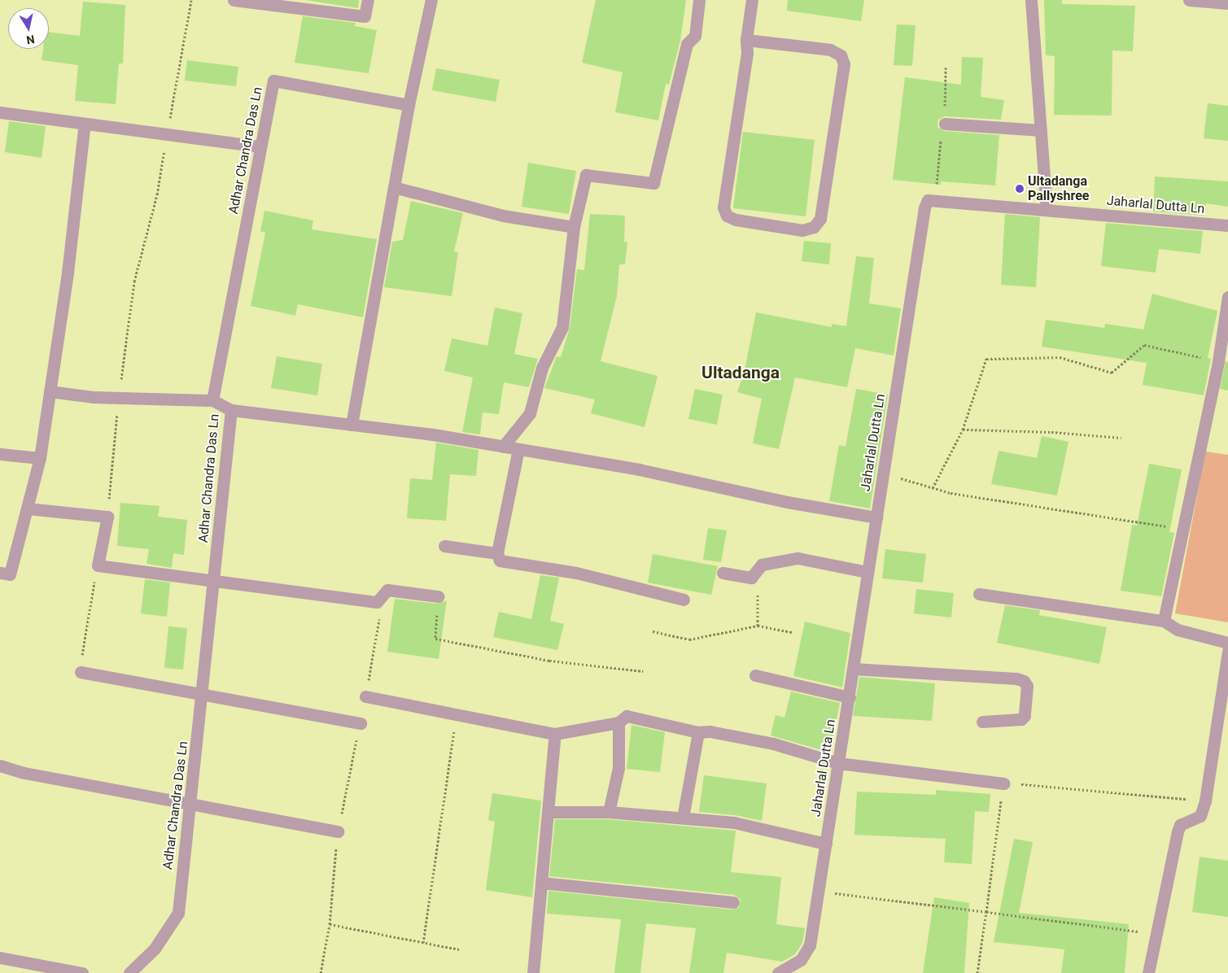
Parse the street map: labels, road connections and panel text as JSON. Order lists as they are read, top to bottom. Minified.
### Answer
{"streets":{"street":["Adhar Chandra Das Ln","Jaharlal Dutta Ln"]},"districts":["Ultadanga"],"places":["Ultadanga Pallyshree"],"north":"bottom"}
